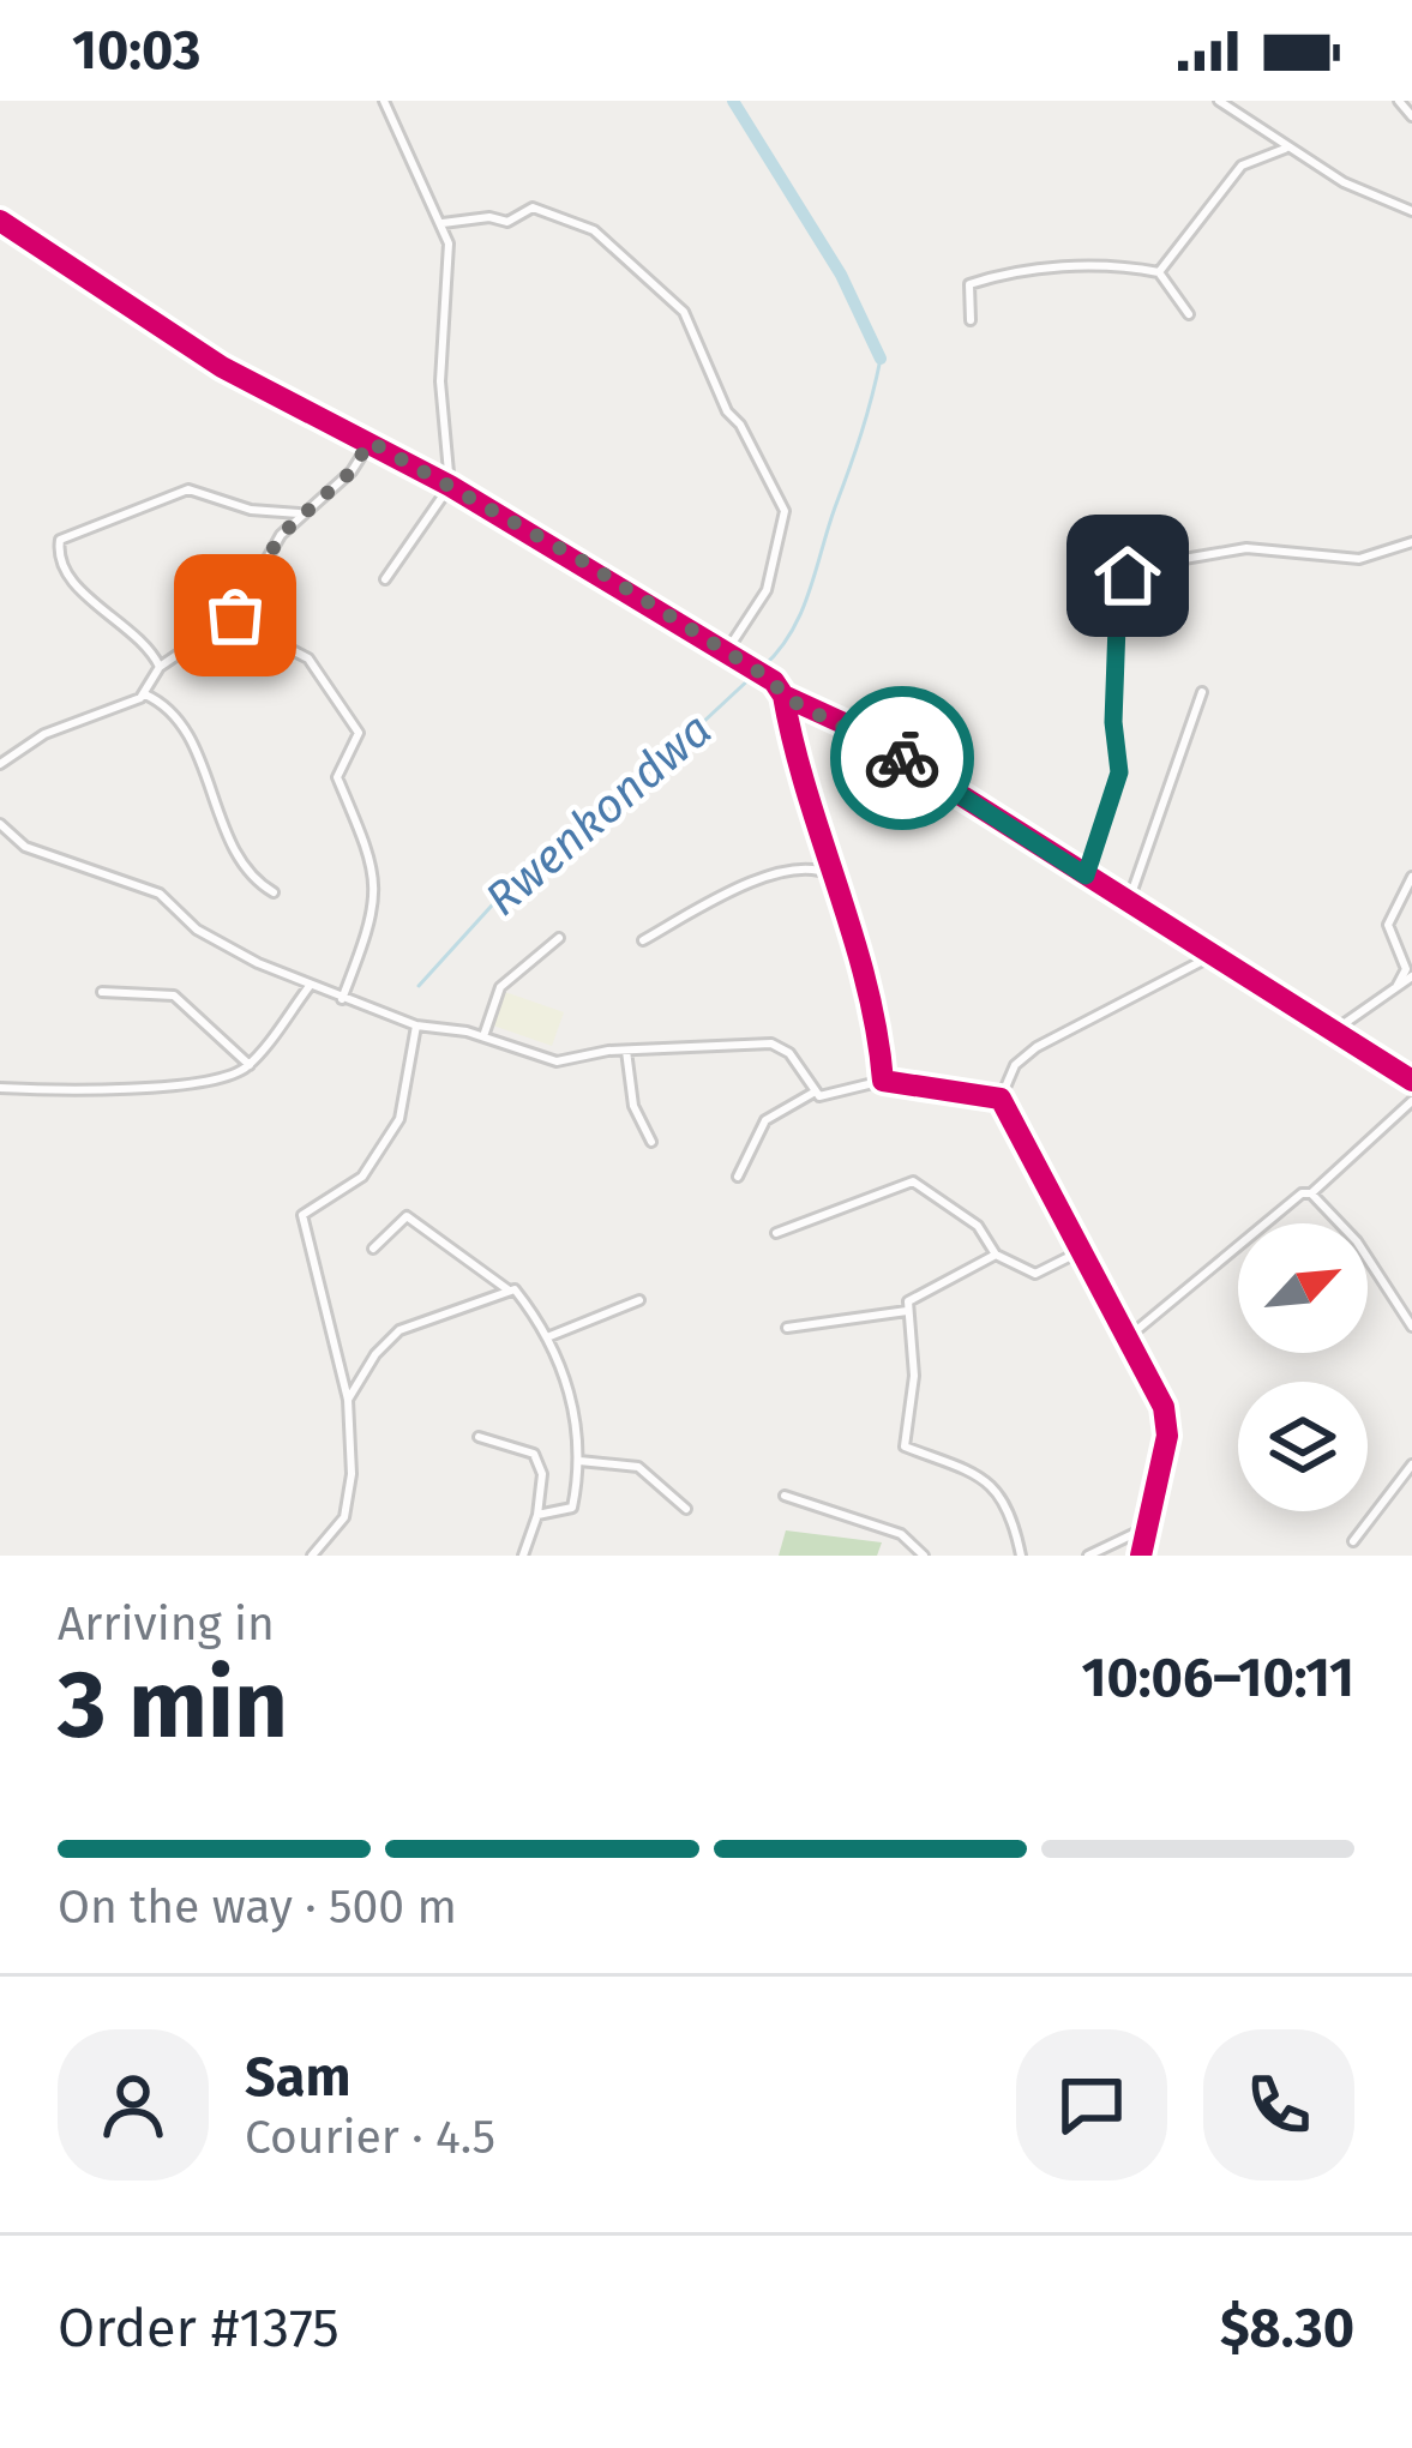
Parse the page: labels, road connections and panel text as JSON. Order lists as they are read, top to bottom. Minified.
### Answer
{"water":["Rwenkondwa"],"north":"top right","page":{"status":"10:03","heading":["3 min","Arriving in","10:06–10:11"],"panel":["Sam","Courier · 4.5","Order #1375","$8.30"],"bar":"On the way · 500 m"}}
